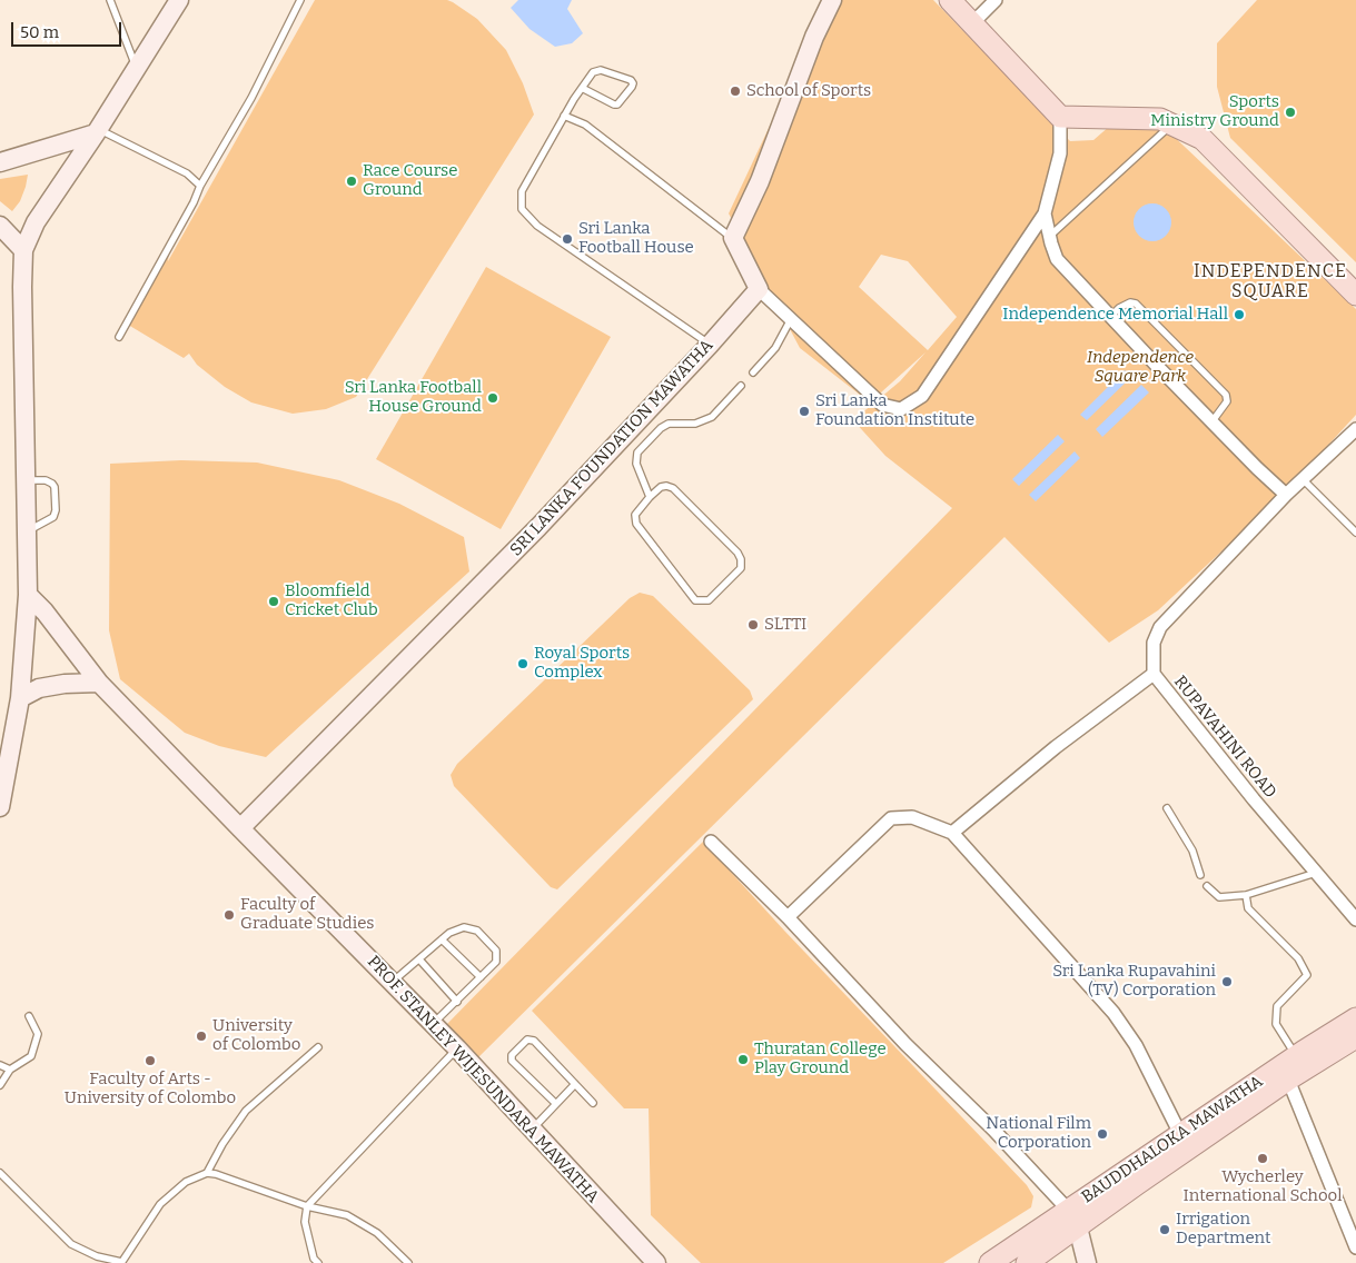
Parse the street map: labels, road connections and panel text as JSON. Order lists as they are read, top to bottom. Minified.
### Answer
{"streets":{"main road":["SRI LANKA FOUNDATION MAWATHA","PROF. STANLEY WIJESUNDARA MAWATHA","BAUDDHALOKA MAWATHA"],"street":["RUPAVAHINI ROAD"]},"crossings":[["SRI LANKA FOUNDATION MAWATHA","PROF. STANLEY WIJESUNDARA MAWATHA"]],"districts":["INDEPENDENCE SQUARE"],"parks":["Independence Square Park"],"places":["School of Sports","Sports Ministry Ground","Race Course Ground","Sri Lanka Football House","Independence Memorial Hall","Sri Lanka Football House Ground","Sri Lanka Foundation Institute","Bloomfield Cricket Club","SLTTI","Royal Sports Complex","Faculty of Graduate Studies","Sri Lanka Rupavahini (TV) Corporation","University of Colombo","Thuratan College Play Ground","Faculty of Arts - University of Colombo","National Film Corporation","Wycherley International School","Irrigation Department"],"scale_bar":"50 m"}
